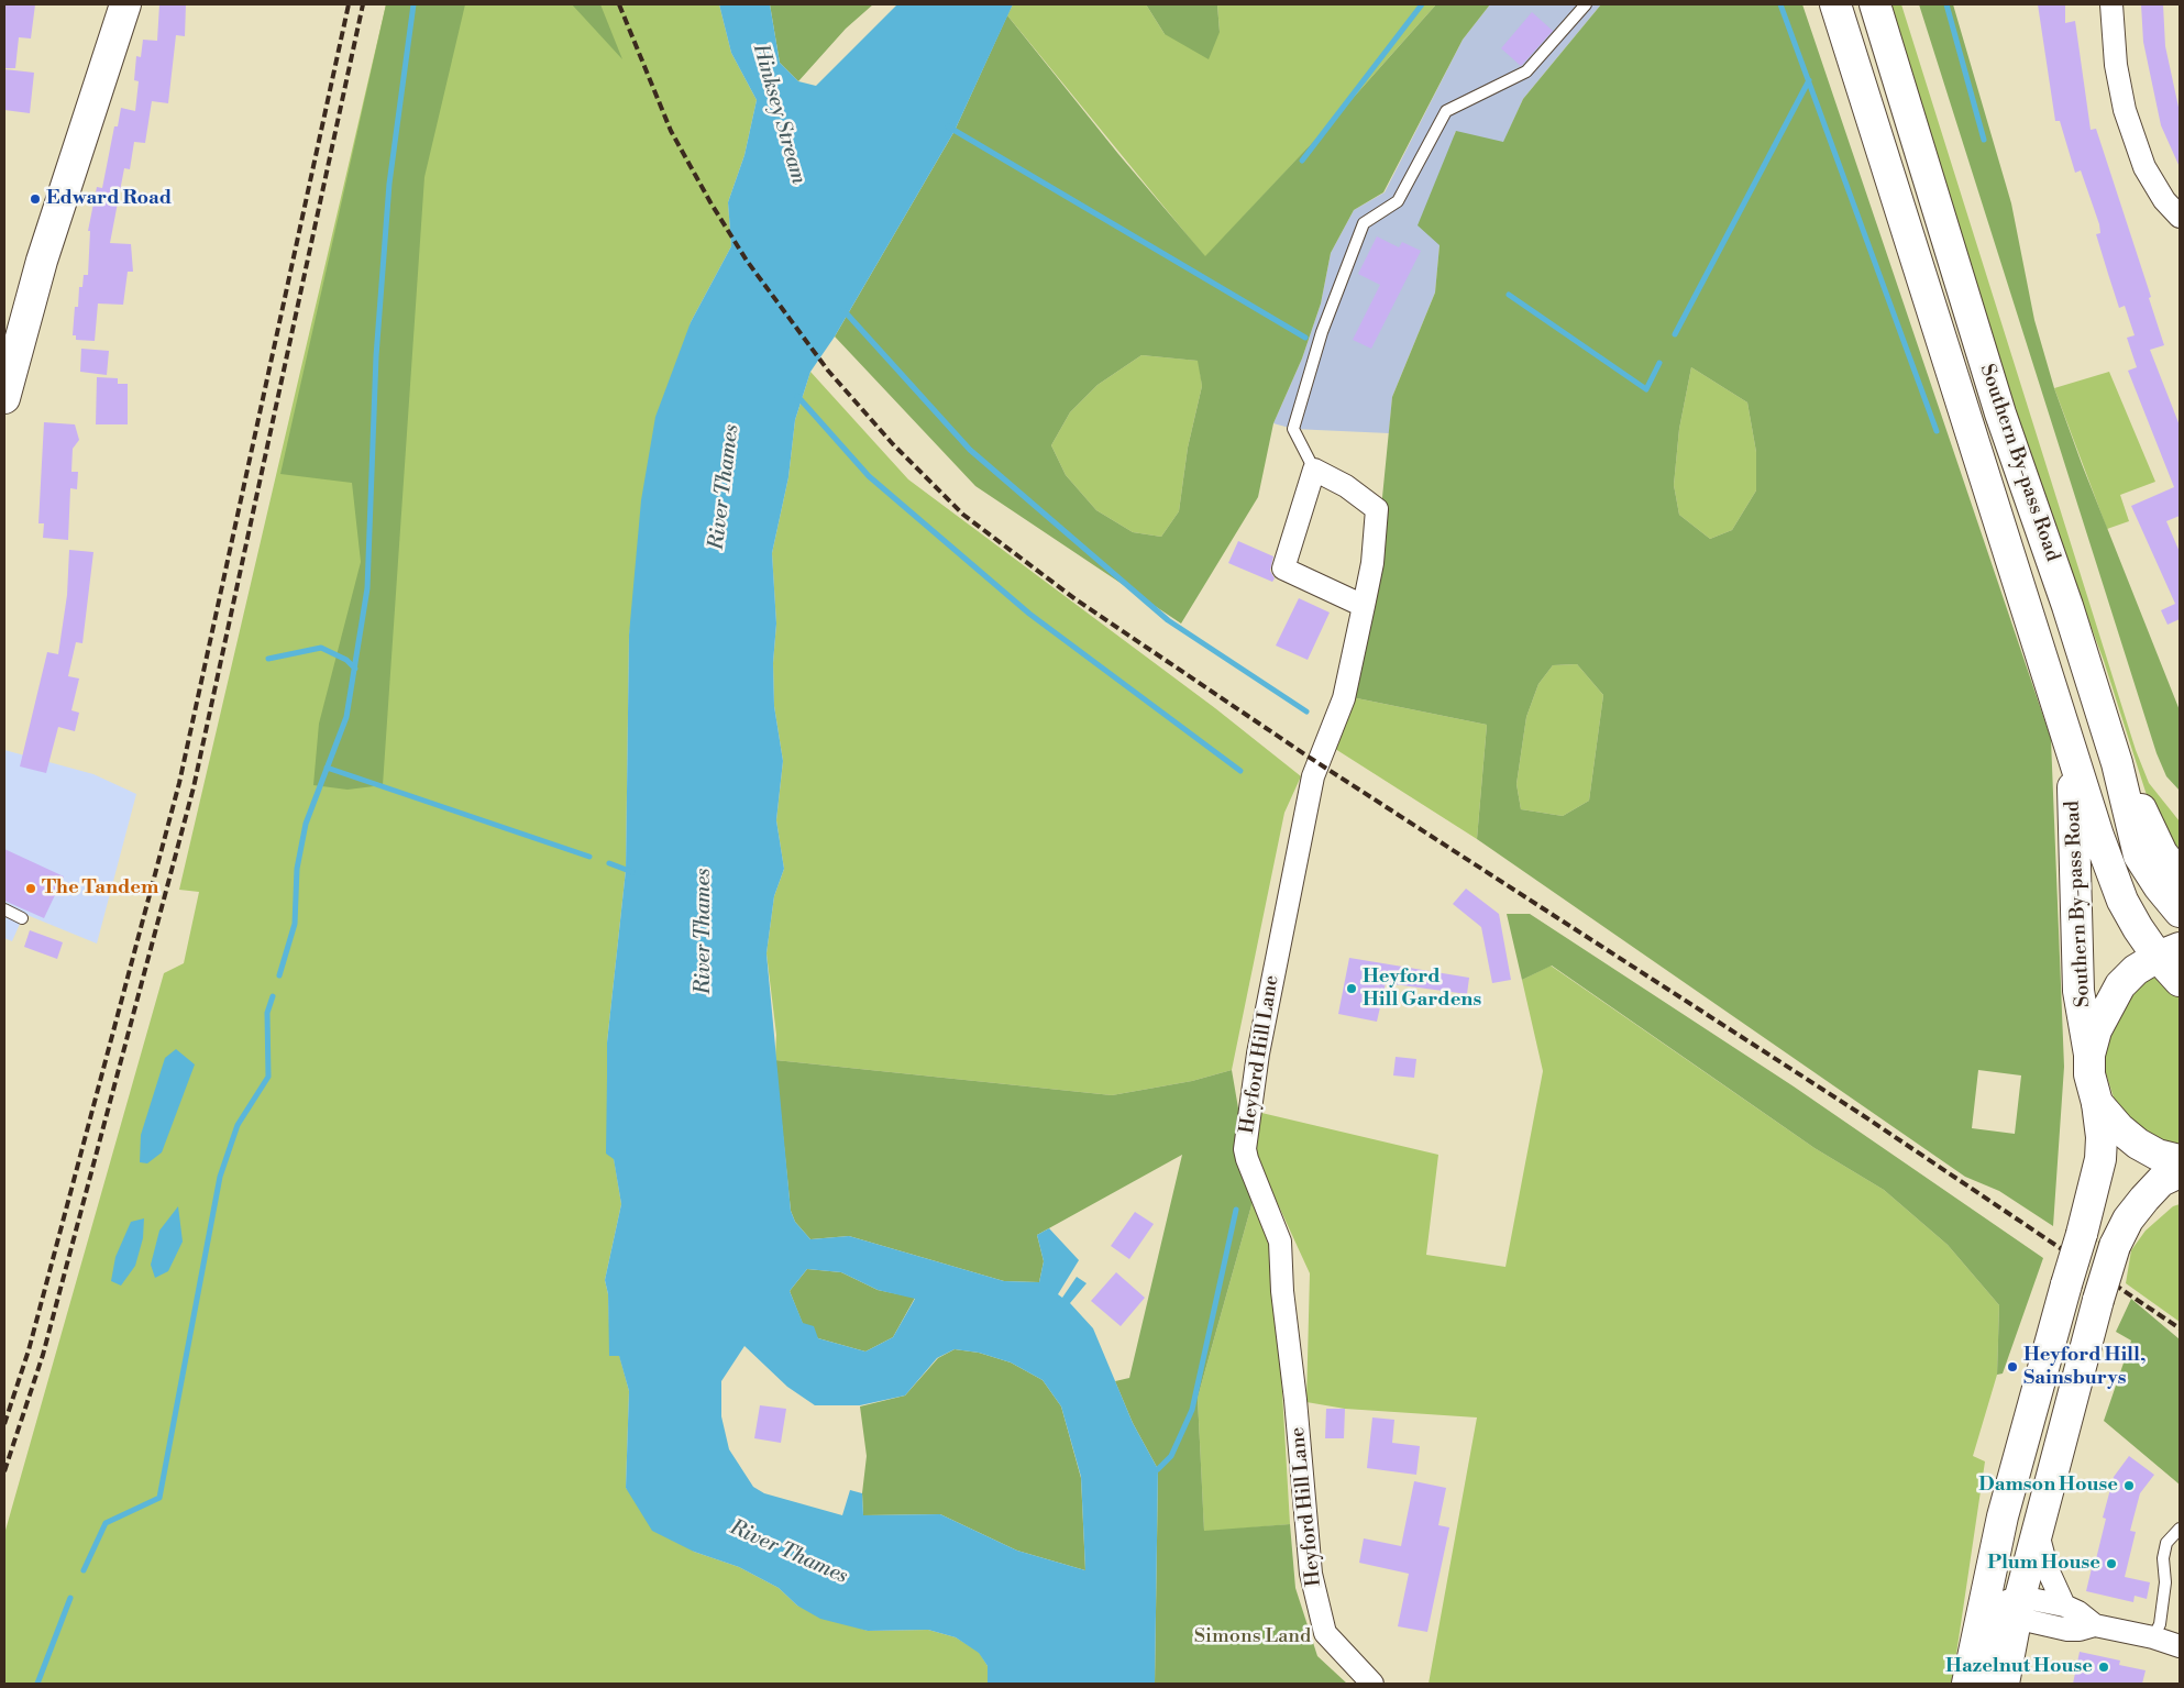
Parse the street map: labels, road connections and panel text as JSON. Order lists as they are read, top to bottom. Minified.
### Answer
{"streets":{"main road":["Southern By-pass Road"],"street":["Heyford Hill Lane"]},"water":["Hinksey Stream","River Thames"],"parks":["Simons Land"],"places":["Edward Road","The Tandem","Heyford Hill Gardens","Heyford Hill, Sainsburys","Damson House","Plum House","Hazelnut House"]}
